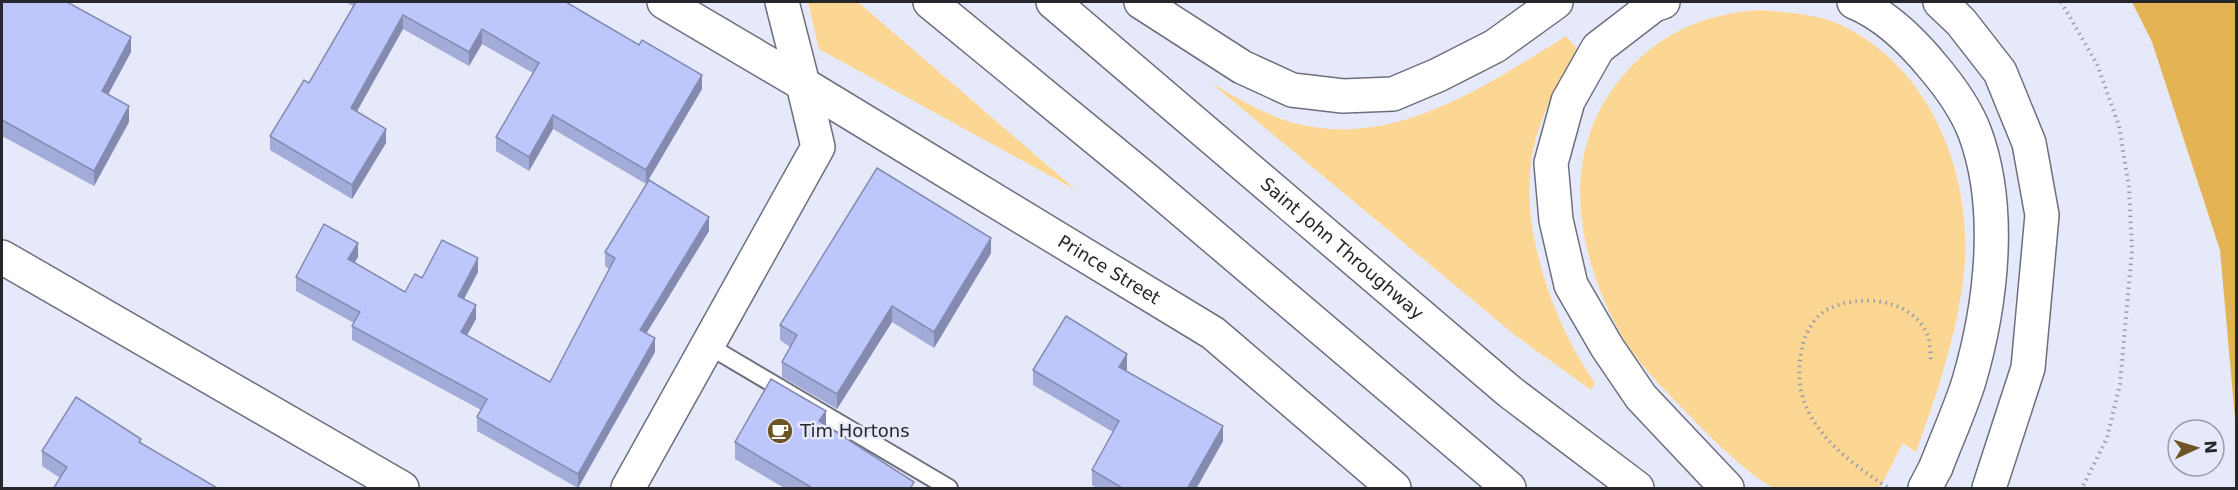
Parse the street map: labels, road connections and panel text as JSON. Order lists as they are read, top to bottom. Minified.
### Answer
{"streets":{"main road":["Saint John Throughway","Prince Street"]},"places":{"cafe":["Tim Hortons"]},"north":"right"}
